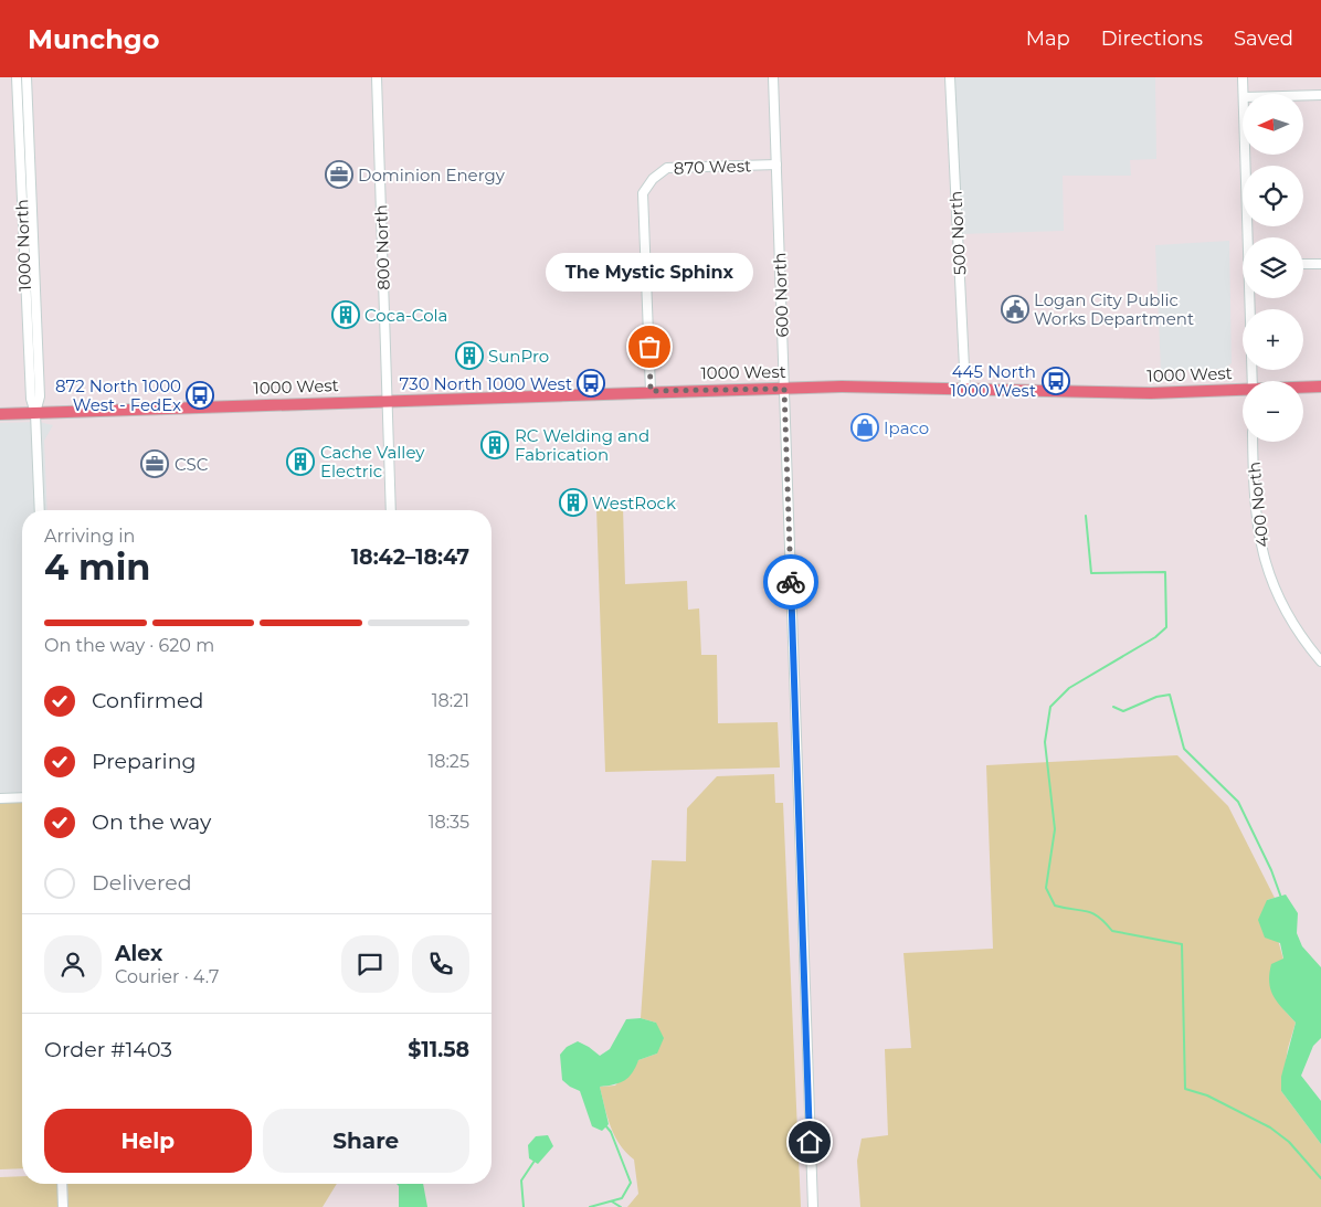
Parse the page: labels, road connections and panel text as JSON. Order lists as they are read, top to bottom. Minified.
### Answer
{"streets":{"main road":["1000 West"],"street":["870 West","500 North","1000 North","800 North","600 North","400 North"]},"crossings":[["870 West","600 North"],["870 West","1000 West"],["500 North","1000 West"],["1000 North","1000 West"],["800 North","1000 West"],["600 North","1000 West"]],"places":{"office":["Dominion Energy","CSC"],"public building":["Logan City Public Works Department"],"building":["Coca-Cola","SunPro","RC Welding and Fabrication","Cache Valley Electric","WestRock"],"other":["The Mystic Sphinx"],"bus stop":["445 North 1000 West","730 North 1000 West","872 North 1000 West - FedEx"],"shop":["Ipaco"]},"north":"left","page":{"header":"Munchgo","nav":["Map","Directions","Saved"],"map_buttons":["+","−"],"bubble":"The Mystic Sphinx","heading":["4 min","Arriving in","18:42–18:47"],"panel":["Alex","Courier · 4.7","Order #1403","$11.58"],"bar":"On the way · 620 m","list":[["Confirmed","18:21"],["Preparing","18:25"],["On the way","18:35"],"Delivered"],"buttons":["Help","Share"]}}
